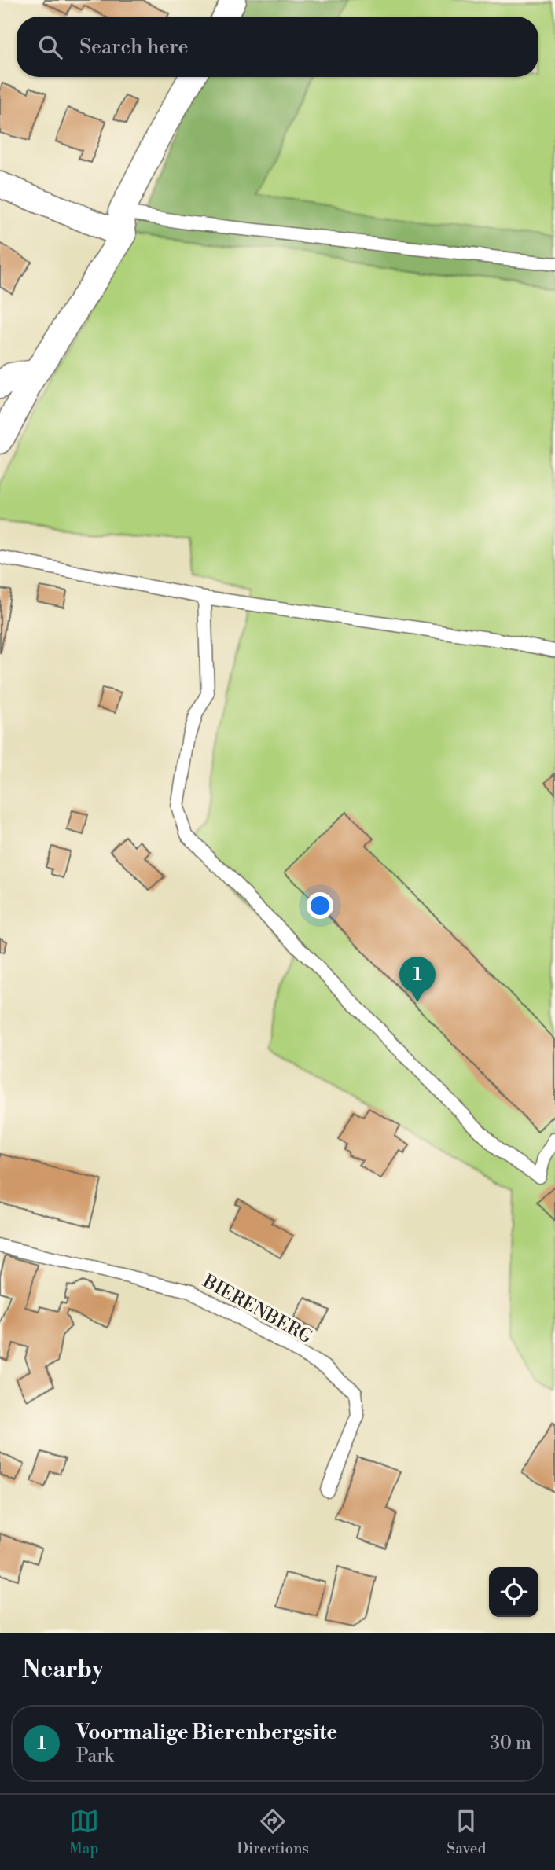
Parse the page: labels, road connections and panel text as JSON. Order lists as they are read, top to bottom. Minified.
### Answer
{"streets":{"lane":["BIERENBERG"]},"page":{"search":"Search here","pins":"1","heading":"Nearby","list":[{"mark":"1","name":"Voormalige Bierenbergsite","note":"Park","value":"30 m"}],"nav":["Map","Directions","Saved"]}}
